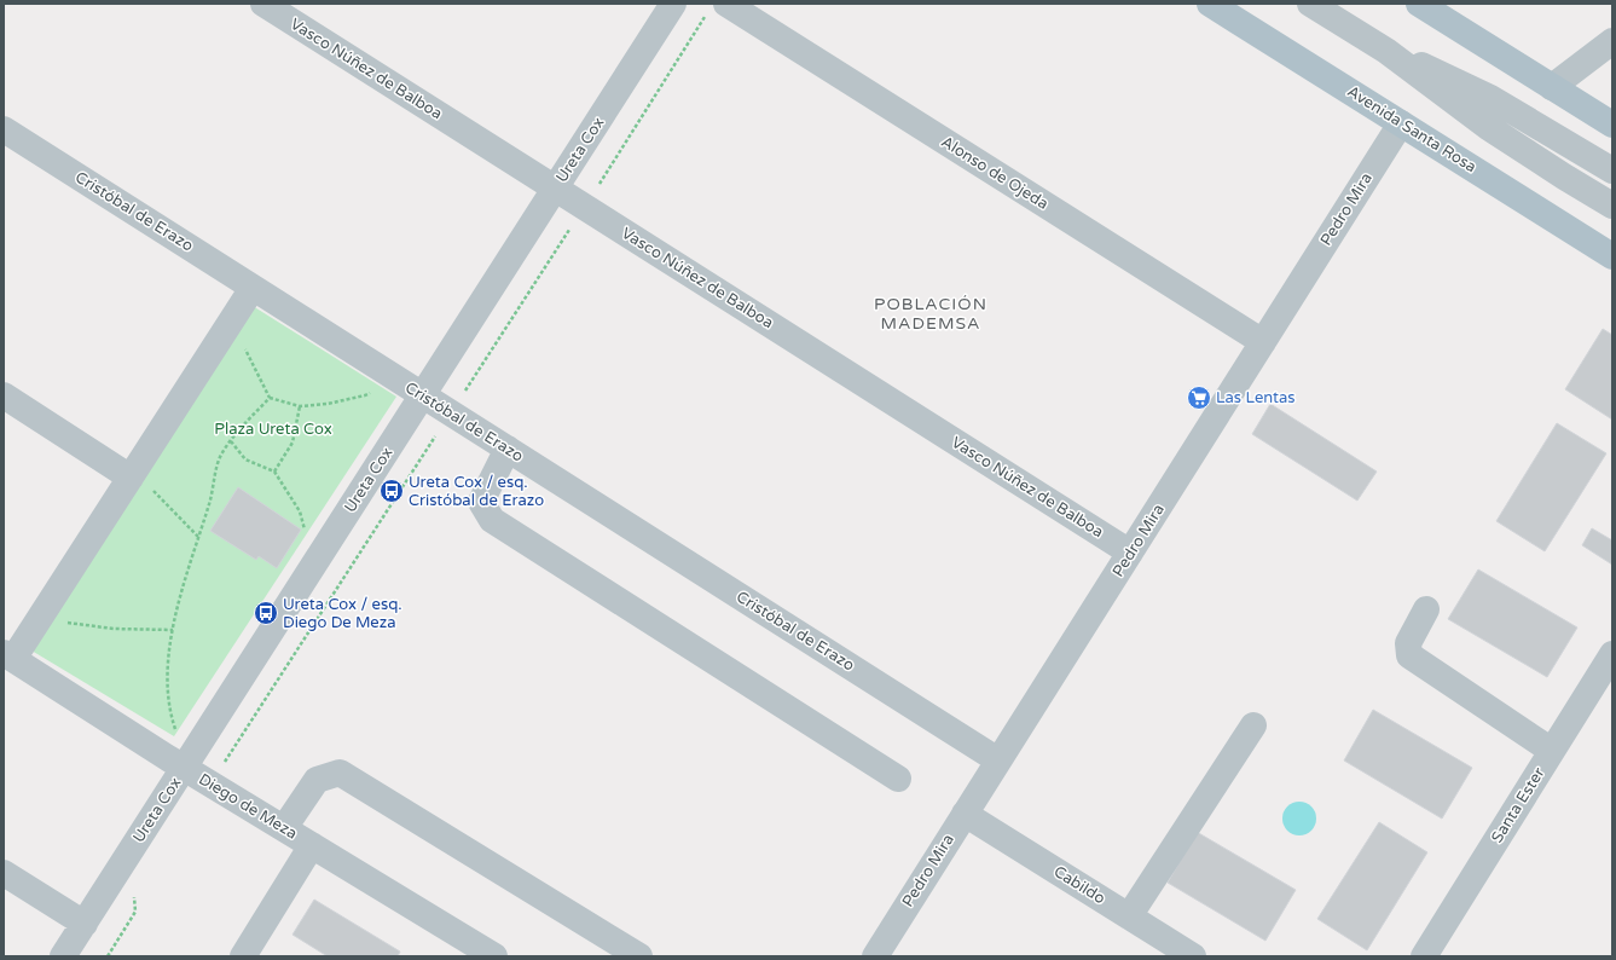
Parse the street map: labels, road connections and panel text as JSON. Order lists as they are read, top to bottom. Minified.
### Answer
{"streets":{"main road":["Avenida Santa Rosa"],"street":["Vasco Núñez de Balboa","Ureta Cox","Alonso de Ojeda","Pedro Mira","Cristóbal de Erazo","Santa Ester","Diego de Meza","Cabildo"]},"crossings":[["Vasco Núñez de Balboa","Ureta Cox"],["Vasco Núñez de Balboa","Pedro Mira"],["Avenida Santa Rosa","Pedro Mira"],["Ureta Cox","Cristóbal de Erazo"],["Ureta Cox","Diego de Meza"],["Alonso de Ojeda","Pedro Mira"],["Pedro Mira","Cristóbal de Erazo"],["Pedro Mira","Cabildo"]],"districts":["POBLACIÓN MADEMSA"],"parks":["Plaza Ureta Cox"],"places":{"supermarket":["Las Lentas"],"bus stop":["Ureta Cox / esq. Cristóbal de Erazo","Ureta Cox / esq. Diego De Meza"]}}
